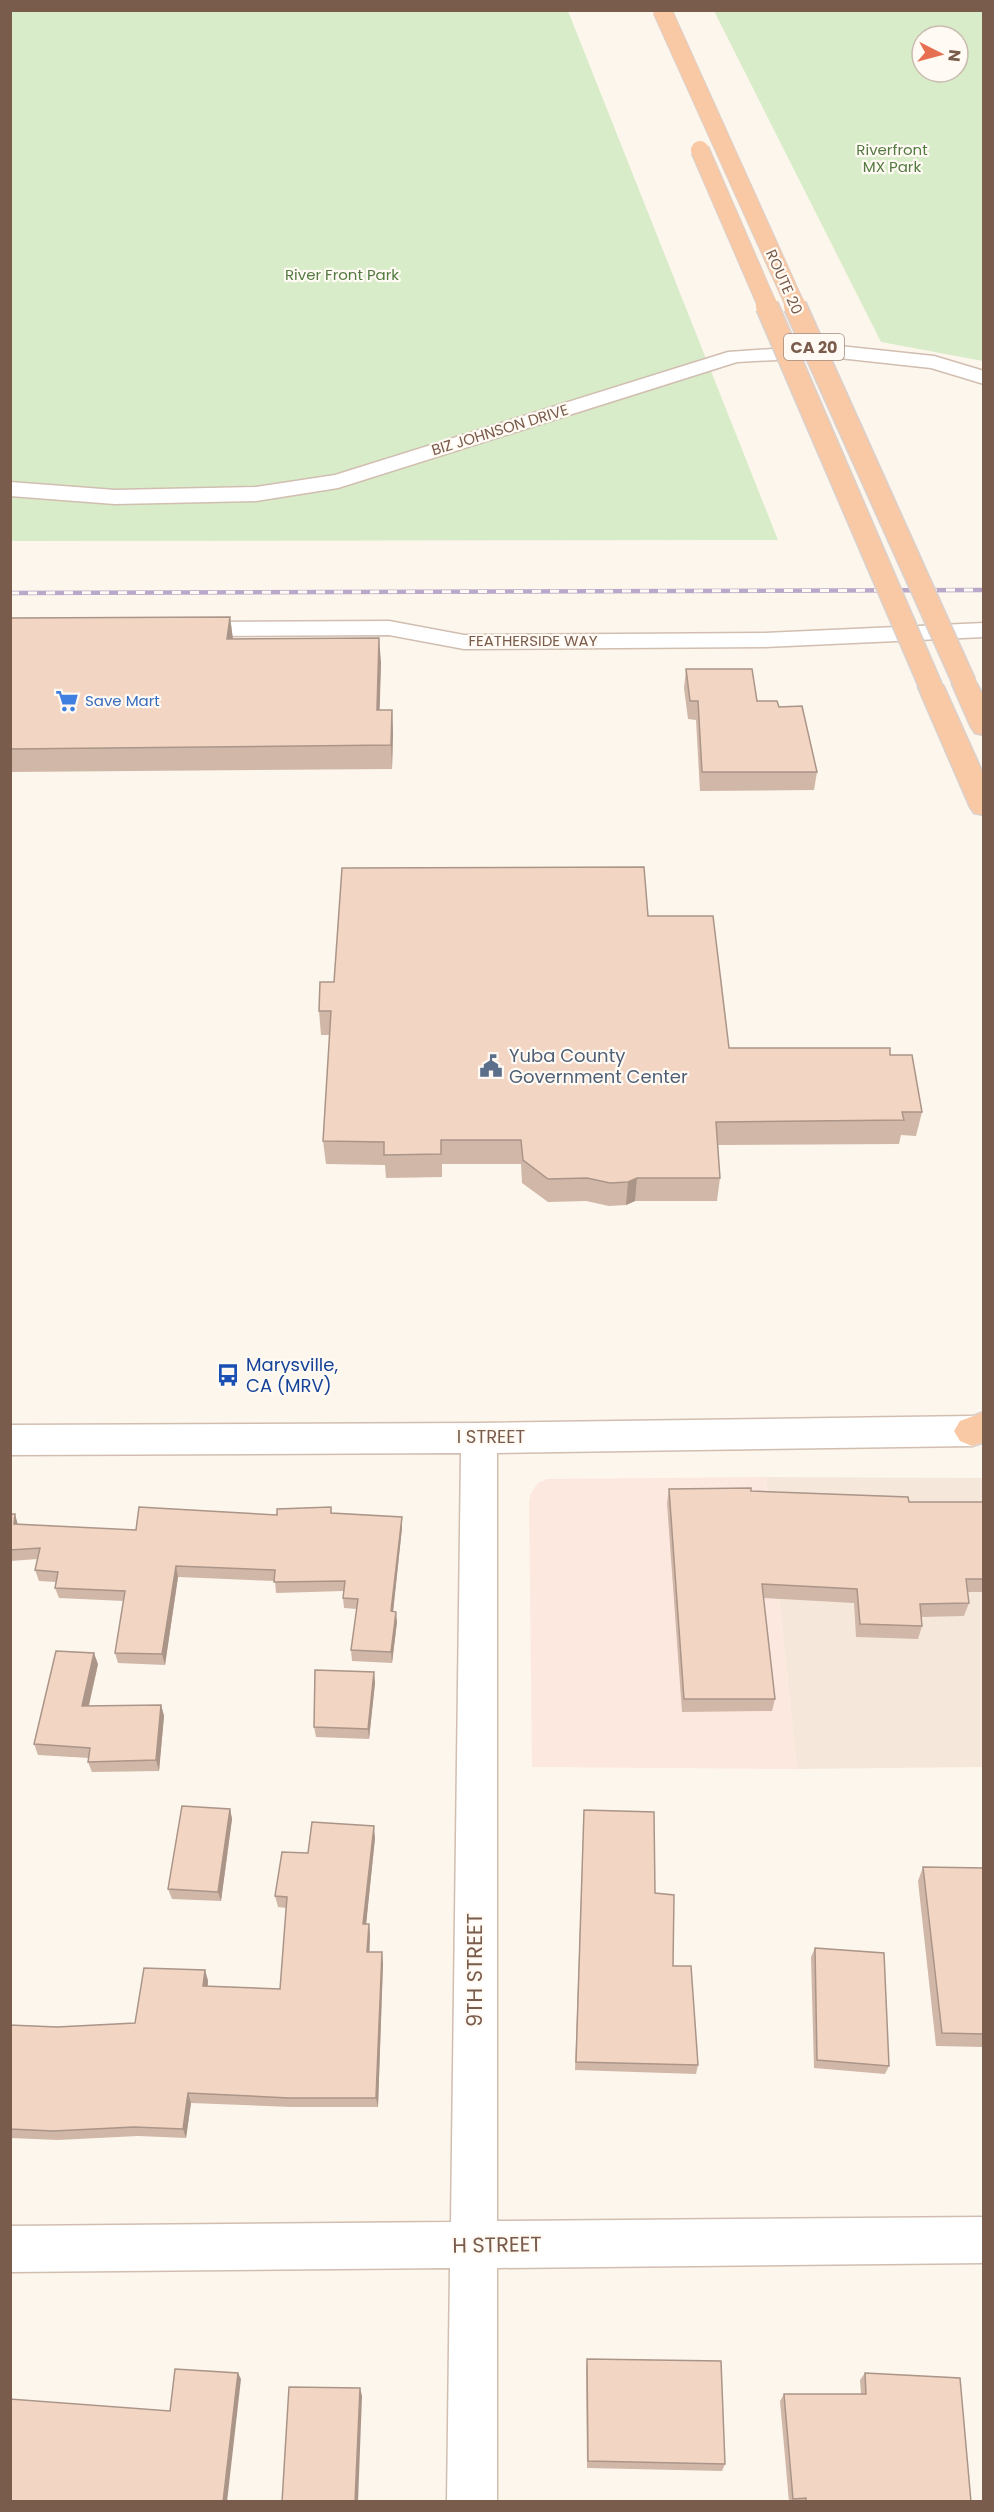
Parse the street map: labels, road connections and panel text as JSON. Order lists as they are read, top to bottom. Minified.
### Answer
{"streets":{"highway":["ROUTE 20","CA 20"],"street":["BIZ JOHNSON DRIVE","FEATHERSIDE WAY","I STREET","9TH STREET","H STREET"]},"crossings":[["I STREET","9TH STREET"],["9TH STREET","H STREET"]],"parks":["Riverfront MX Park","River Front Park"],"places":{"supermarket":["Save Mart"],"public building":["Yuba County Government Center"],"bus stop":["Marysville, CA (MRV)"]},"north":"right"}
